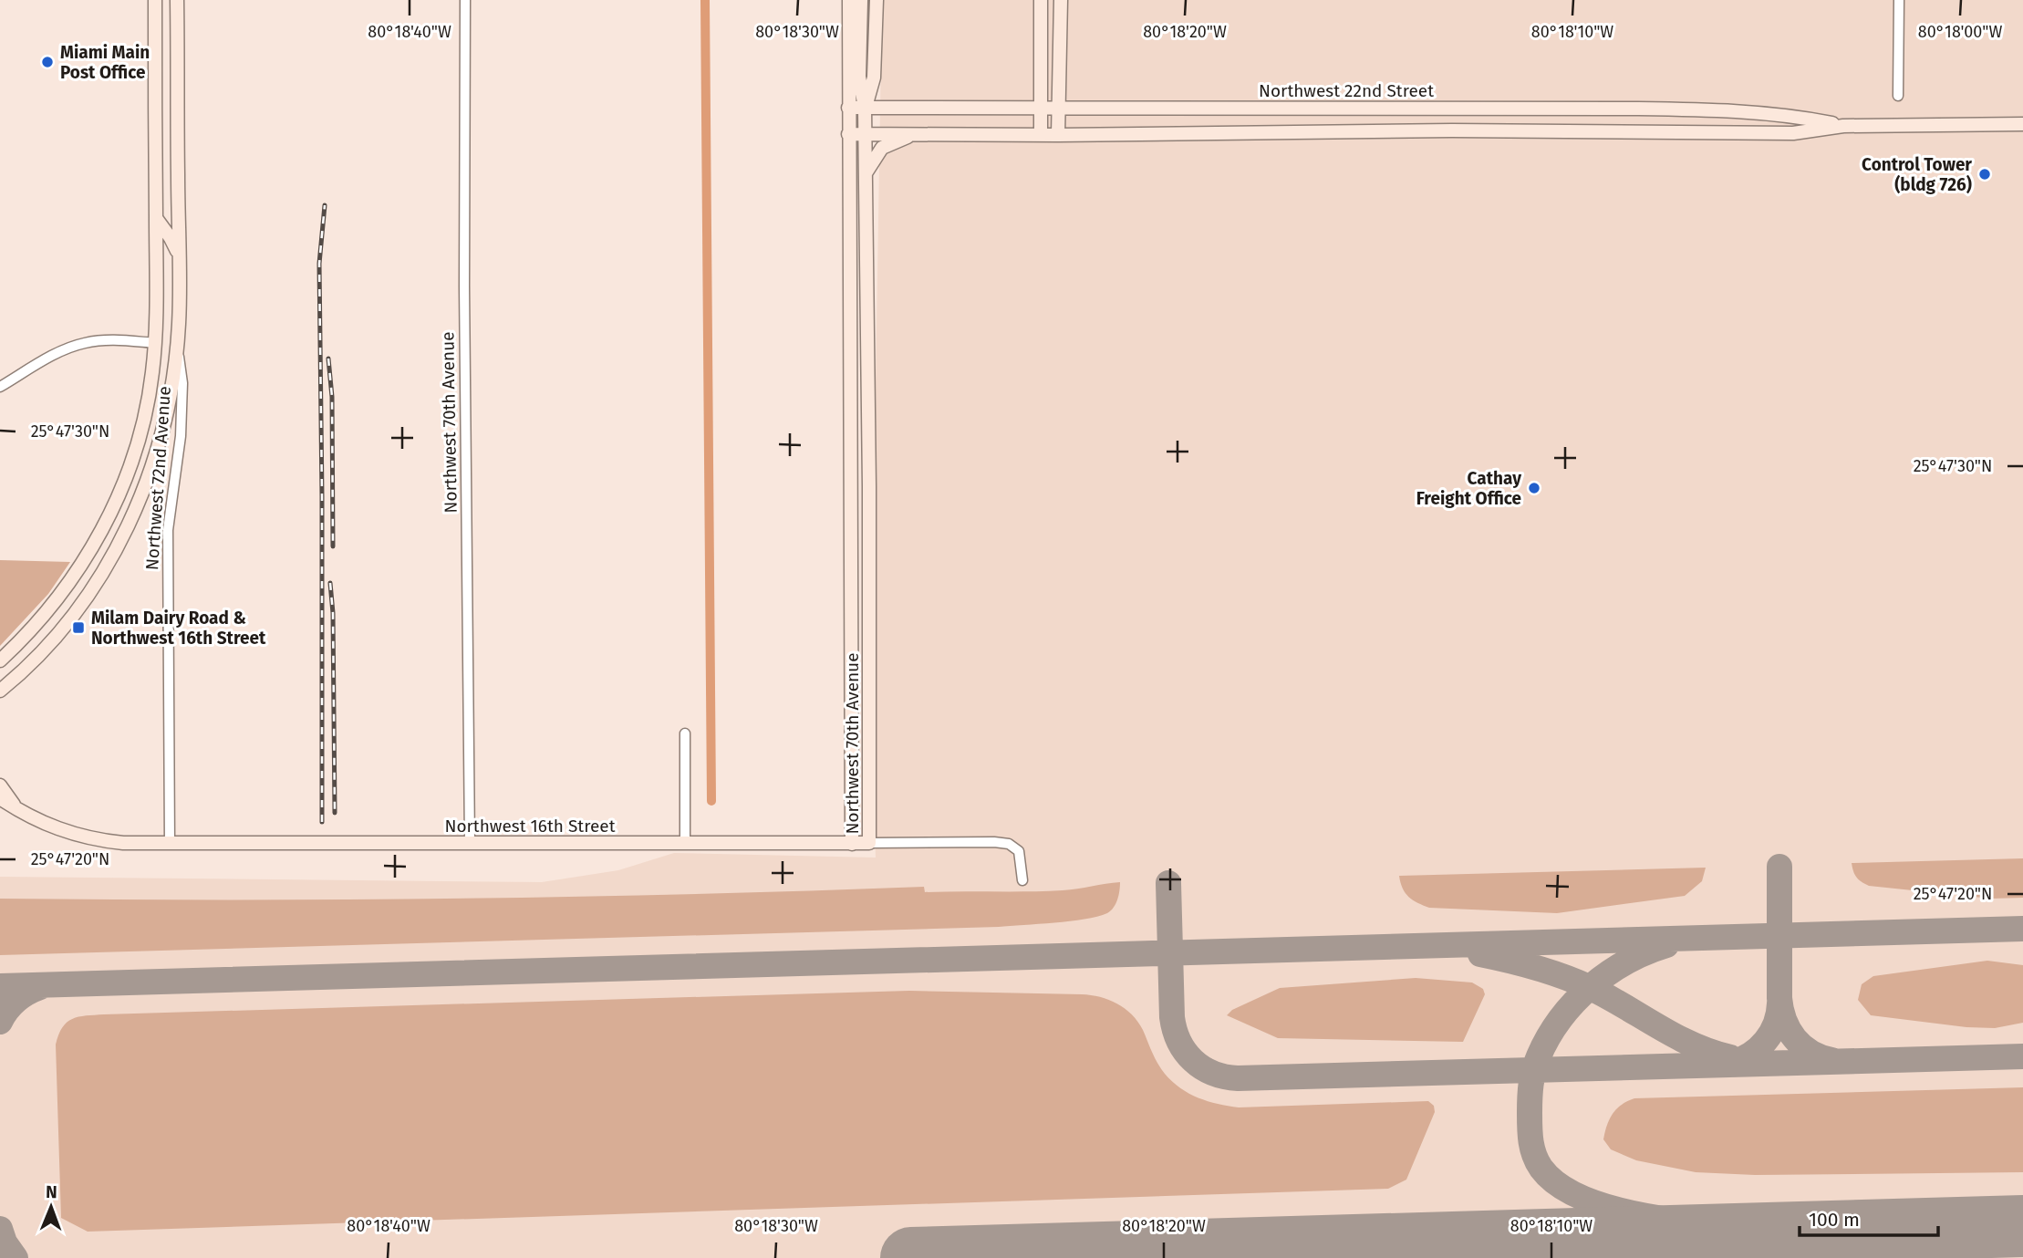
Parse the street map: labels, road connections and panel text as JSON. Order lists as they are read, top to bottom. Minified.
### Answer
{"streets":{"main road":["Northwest 22nd Street","Northwest 70th Avenue","Northwest 72nd Avenue","Northwest 16th Street"]},"crossings":[["Northwest 22nd Street","Northwest 70th Avenue"],["Northwest 70th Avenue","Northwest 16th Street"],["Northwest 72nd Avenue","Northwest 16th Street"]],"places":{"other":["Miami Main Post Office","Control Tower (bldg 726)","Cathay Freight Office"],"transit":["Milam Dairy Road & Northwest 16th Street"]},"scale_bar":"100 m","north":"top","coordinates":["80°18'40\"W","80°18'30\"W","80°18'20\"W","80°18'10\"W","80°18'00\"W","25°47'30\"N","25°47'20\"N"]}
